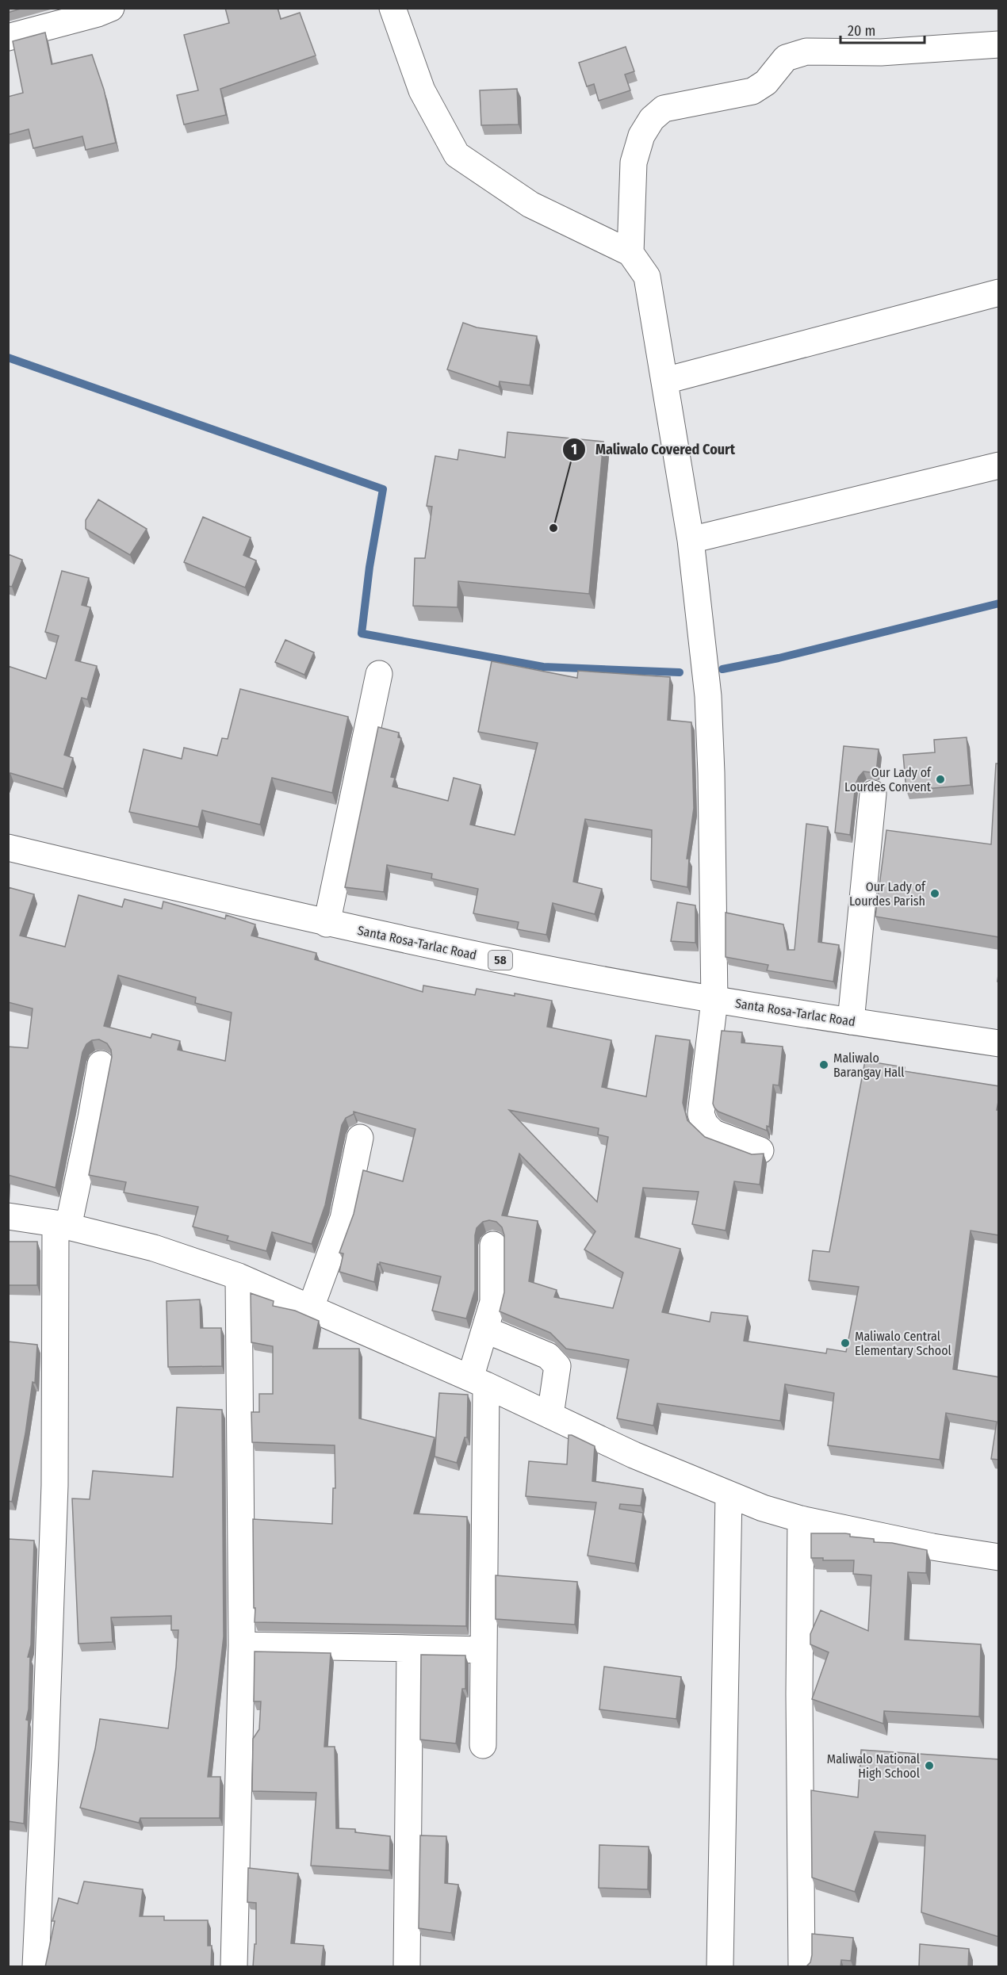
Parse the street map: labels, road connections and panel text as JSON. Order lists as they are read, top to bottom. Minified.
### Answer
{"streets":{"main road":["Santa Rosa-Tarlac Road","58"]},"places":["Maliwalo Covered Court","Our Lady of Lourdes Convent","Our Lady of Lourdes Parish","Maliwalo Barangay Hall","Maliwalo Central Elementary School","Maliwalo National High School"],"scale_bar":"20 m"}
